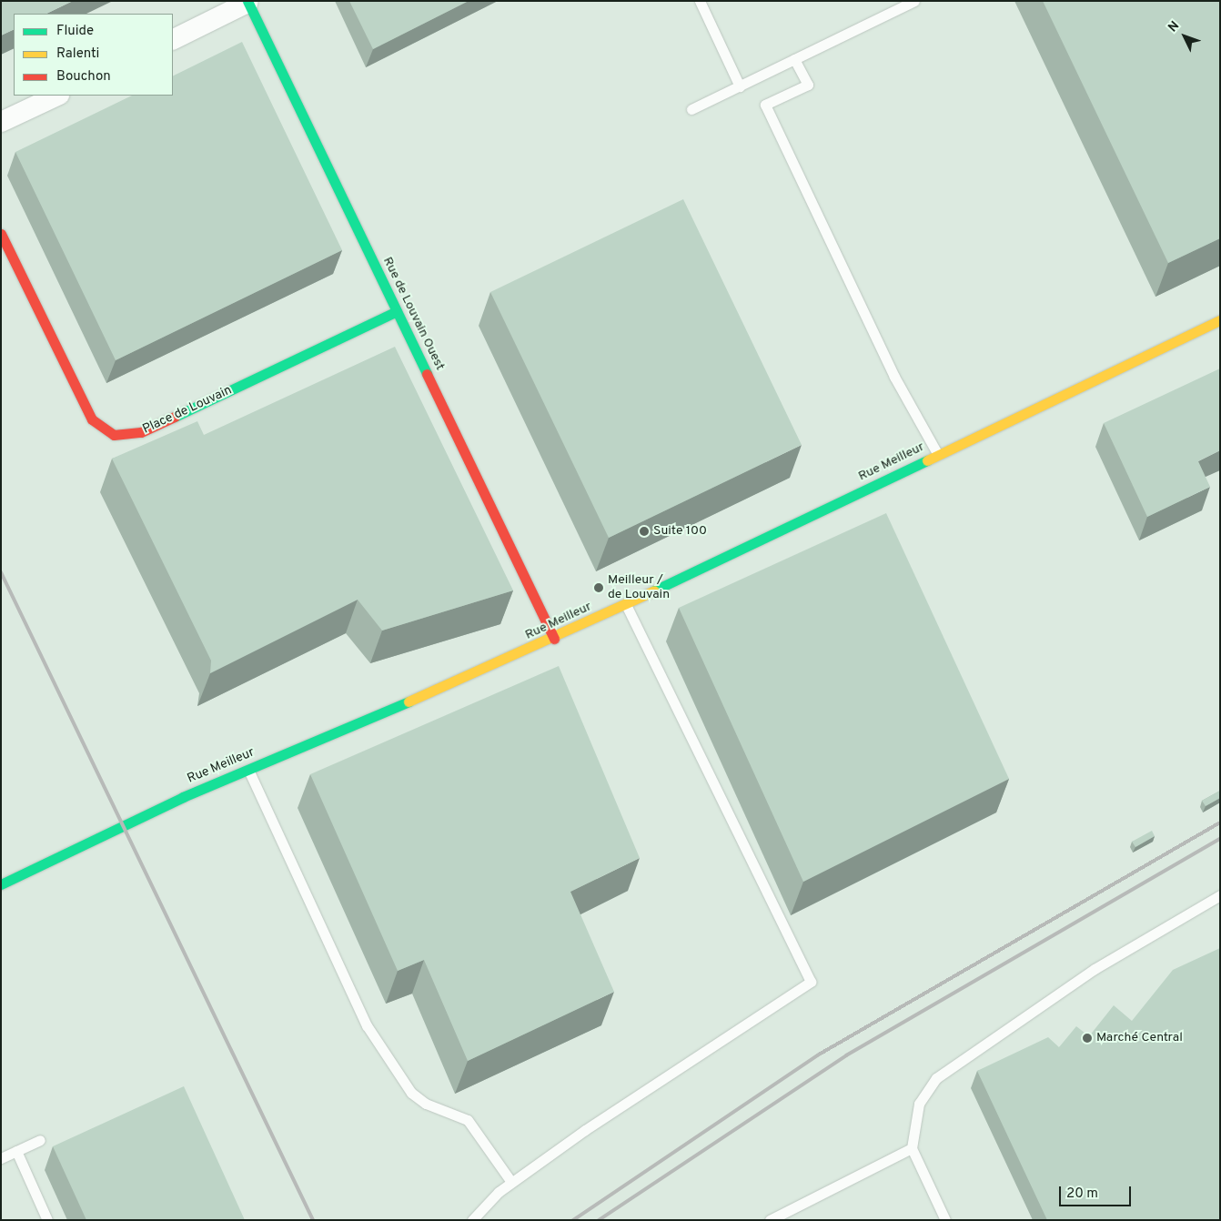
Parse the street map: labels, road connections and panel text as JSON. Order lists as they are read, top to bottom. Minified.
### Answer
{"streets":{"street":["Rue de Louvain Ouest","Place de Louvain","Rue Meilleur"]},"crossings":[["Rue de Louvain Ouest","Place de Louvain"],["Rue de Louvain Ouest","Rue Meilleur"]],"places":["Suite 100","Meilleur / de Louvain","Marché Central"],"legend":["Fluide","Ralenti","Bouchon"],"scale_bar":"20 m","north":"top left"}
